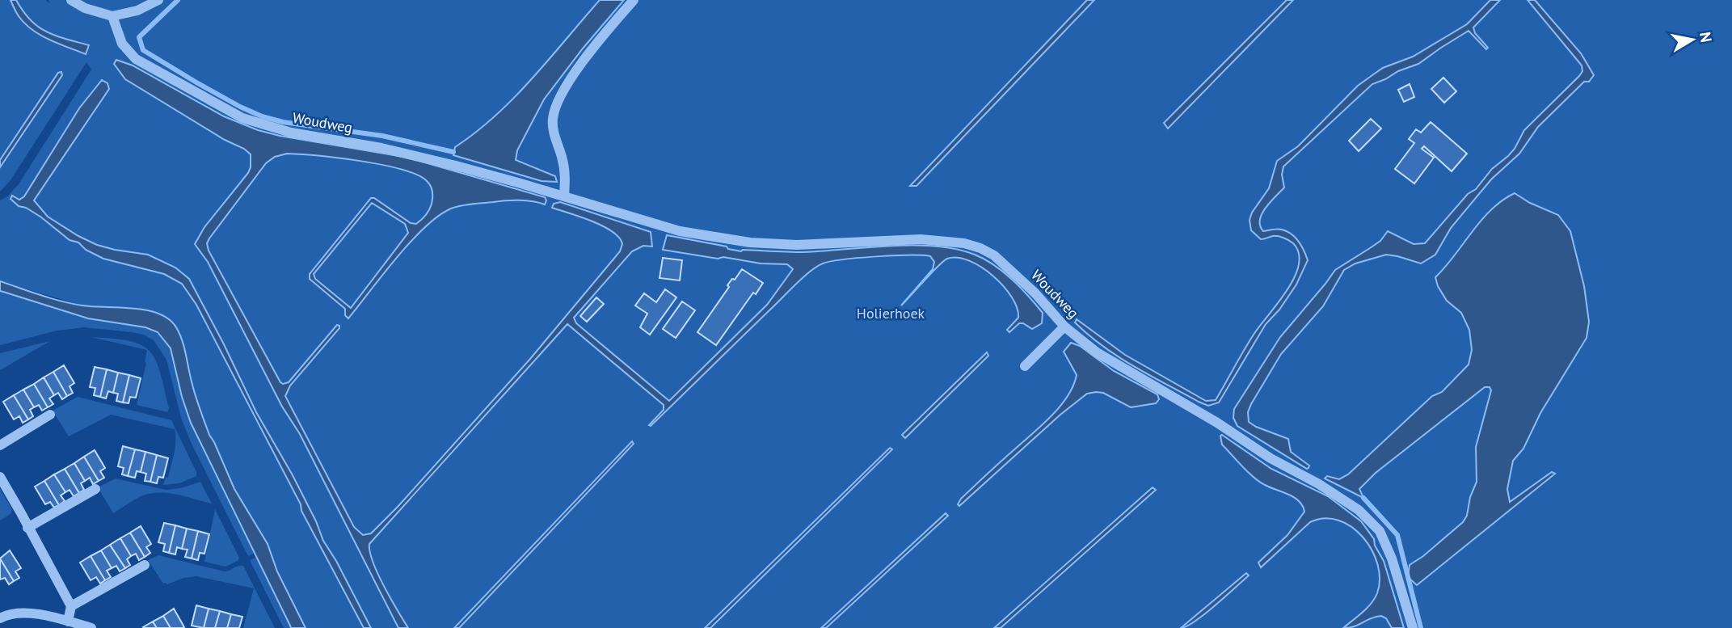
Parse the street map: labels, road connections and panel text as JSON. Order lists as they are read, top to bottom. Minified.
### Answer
{"streets":{"street":["Woudweg"]},"parks":["Holierhoek"],"north":"right"}
